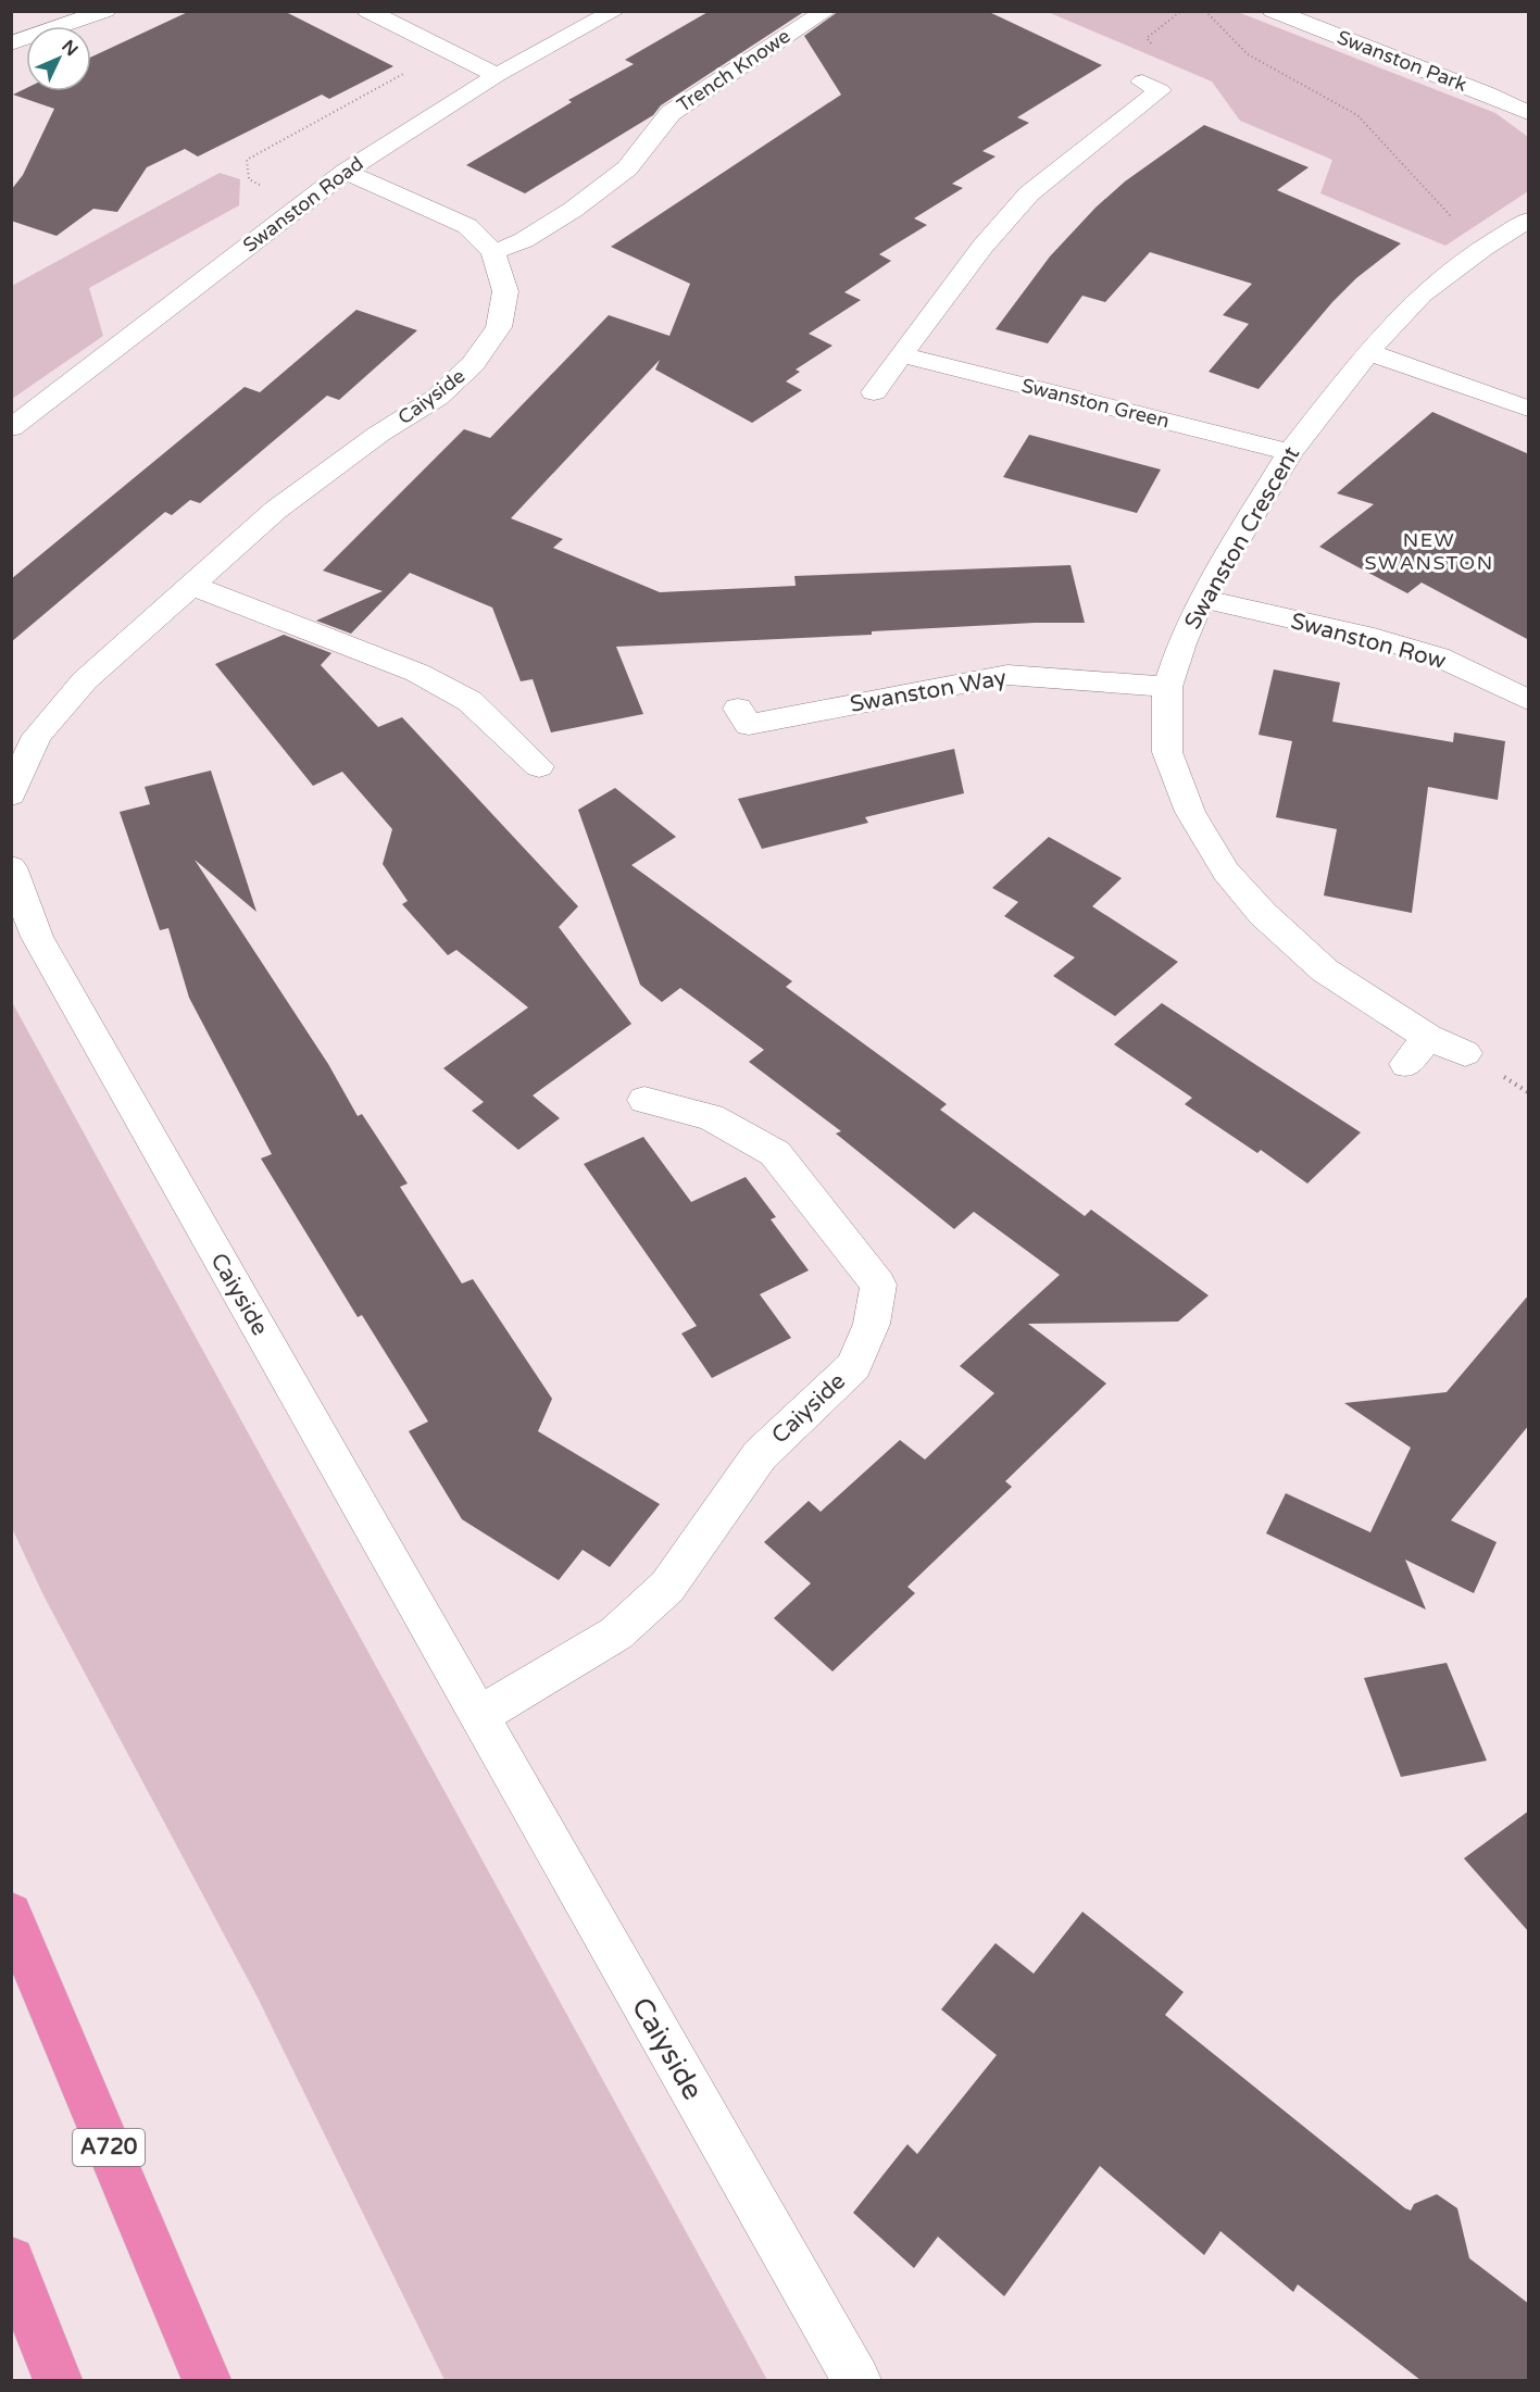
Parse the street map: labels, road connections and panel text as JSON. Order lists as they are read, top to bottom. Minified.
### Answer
{"streets":{"highway":["A720"],"street":["Swanston Park","Trench Knowe","Swanston Road","Caiyside","Swanston Green","Swanston Crescent","Swanston Row","Swanston Way"]},"crossings":[["Trench Knowe","Caiyside"],["Swanston Road","Caiyside"],["Swanston Green","Swanston Crescent"],["Swanston Crescent","Swanston Row"],["Swanston Crescent","Swanston Way"]],"districts":["NEW SWANSTON"],"north":"top right"}
